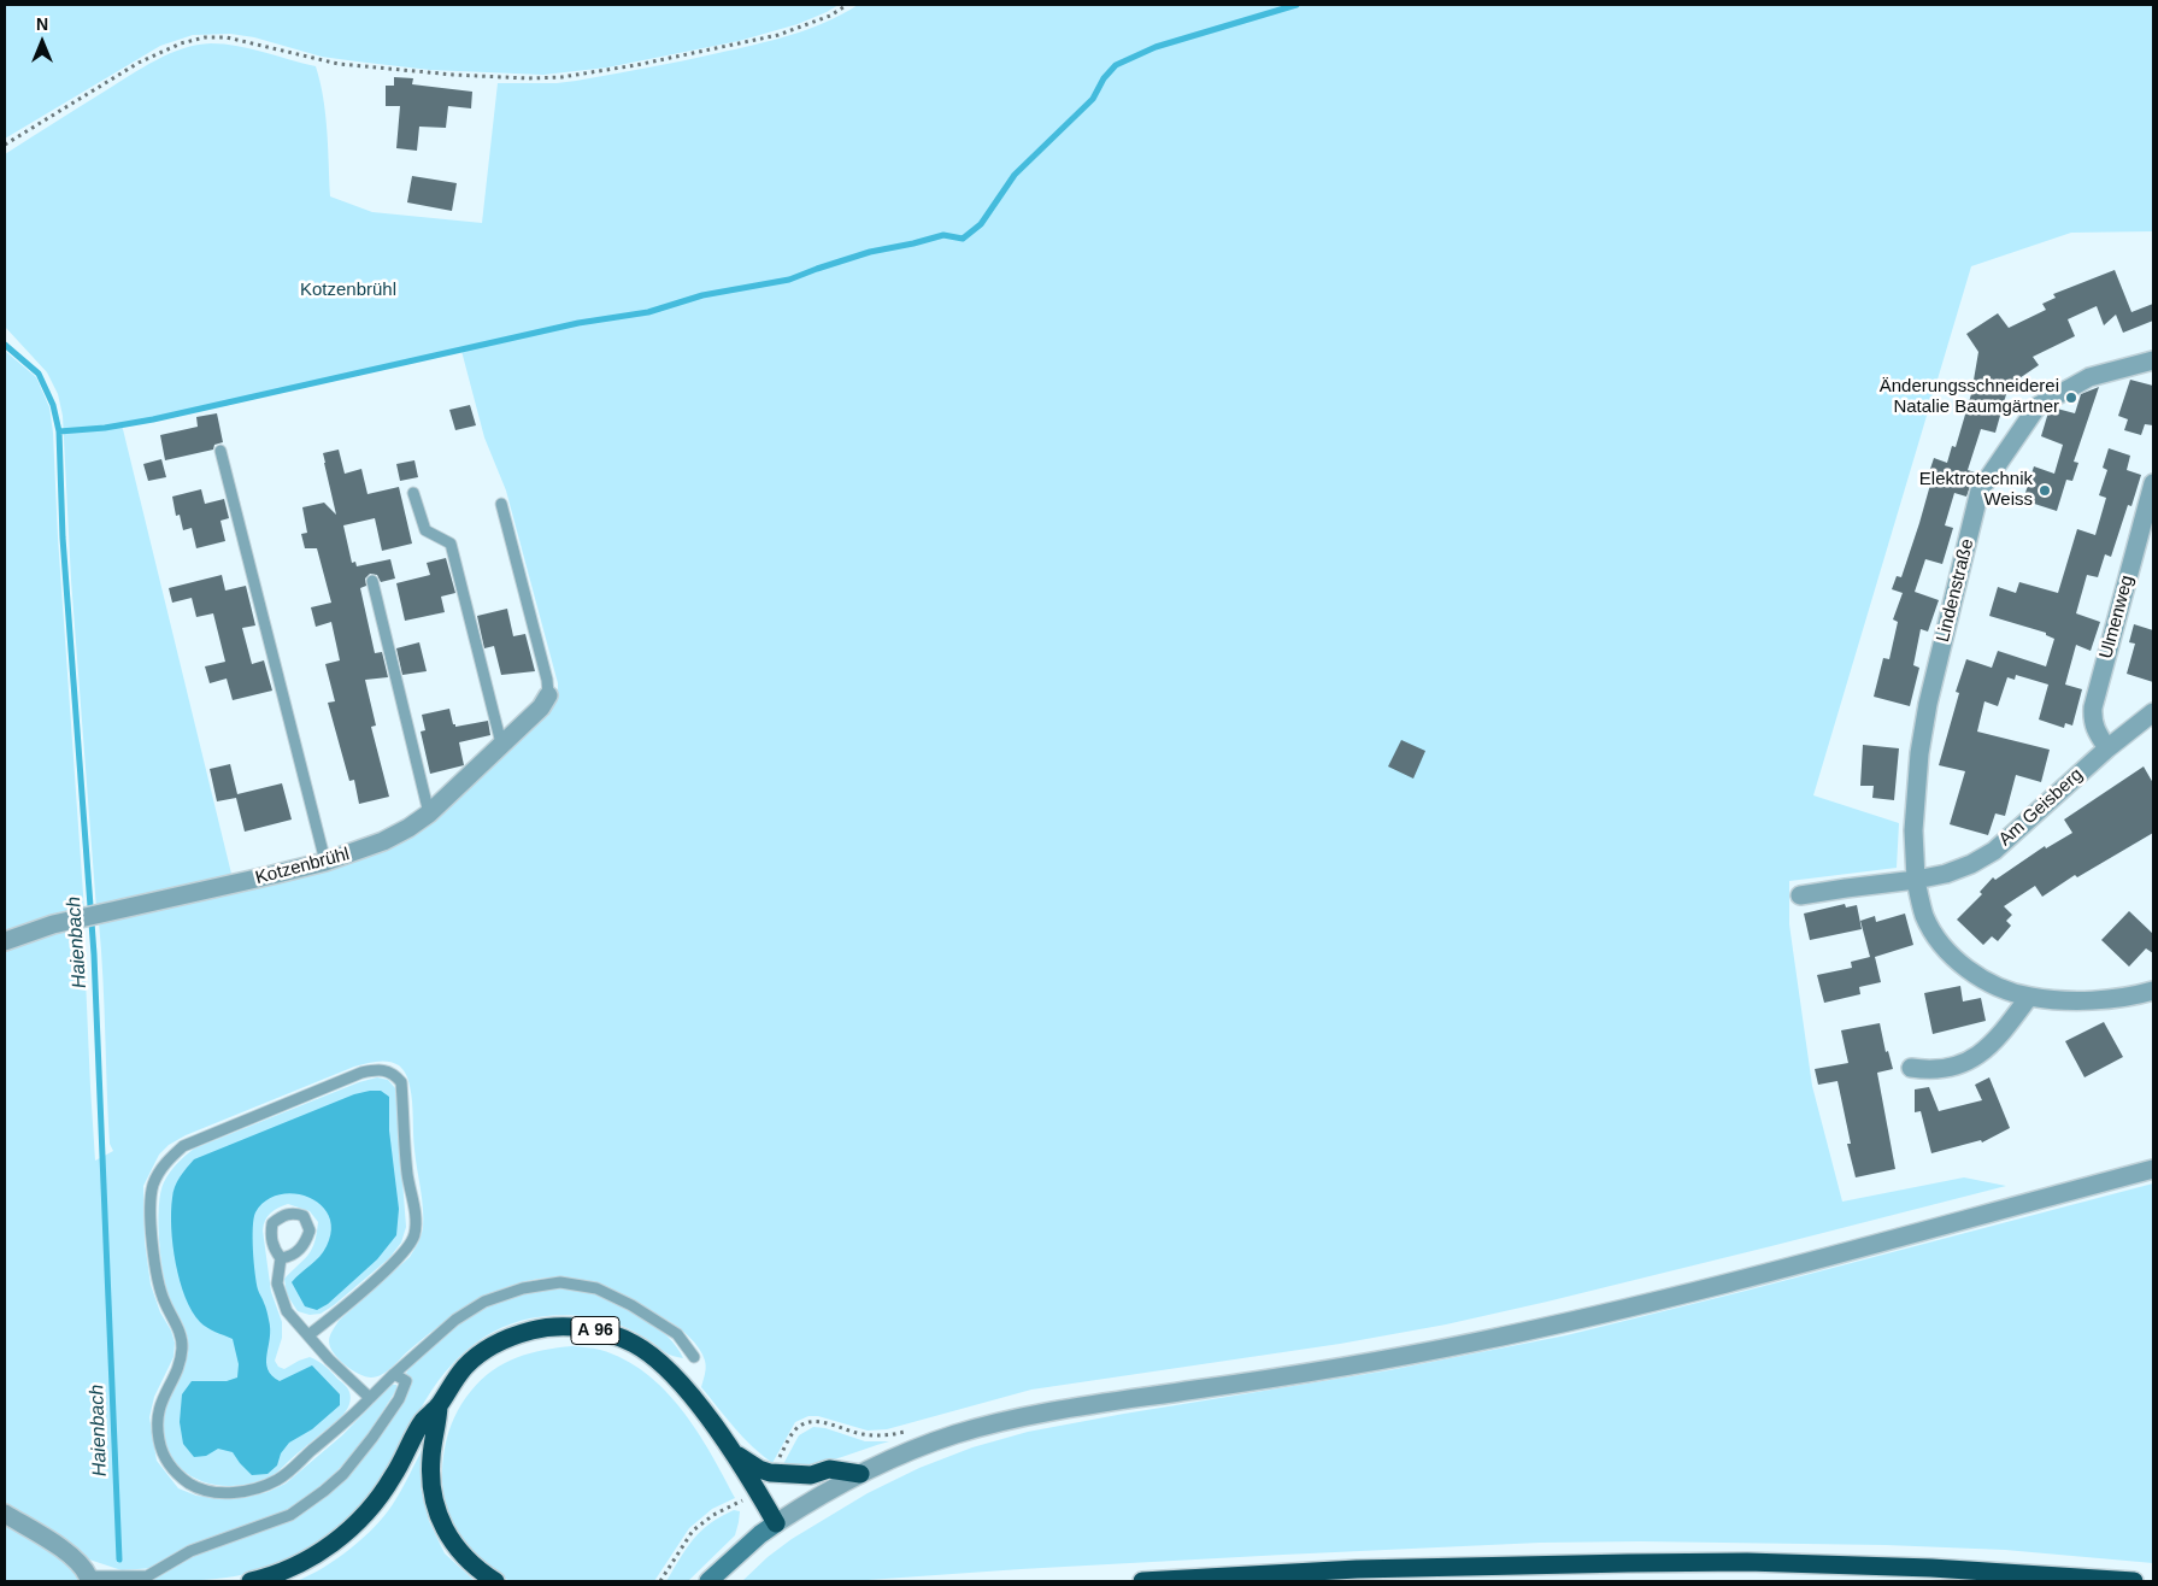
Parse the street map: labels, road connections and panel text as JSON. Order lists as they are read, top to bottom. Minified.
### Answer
{"streets":{"highway":["A 96"],"street":["Lindenstraße","Ulmenweg","Am Geisberg","Kotzenbrühl"]},"crossings":[["Lindenstraße","Am Geisberg"],["Ulmenweg","Am Geisberg"]],"water":["Haienbach"],"parks":["Kotzenbrühl"],"places":["Änderungsschneiderei Natalie Baumgärtner","Elektrotechnik Weiss"],"north":"top"}
